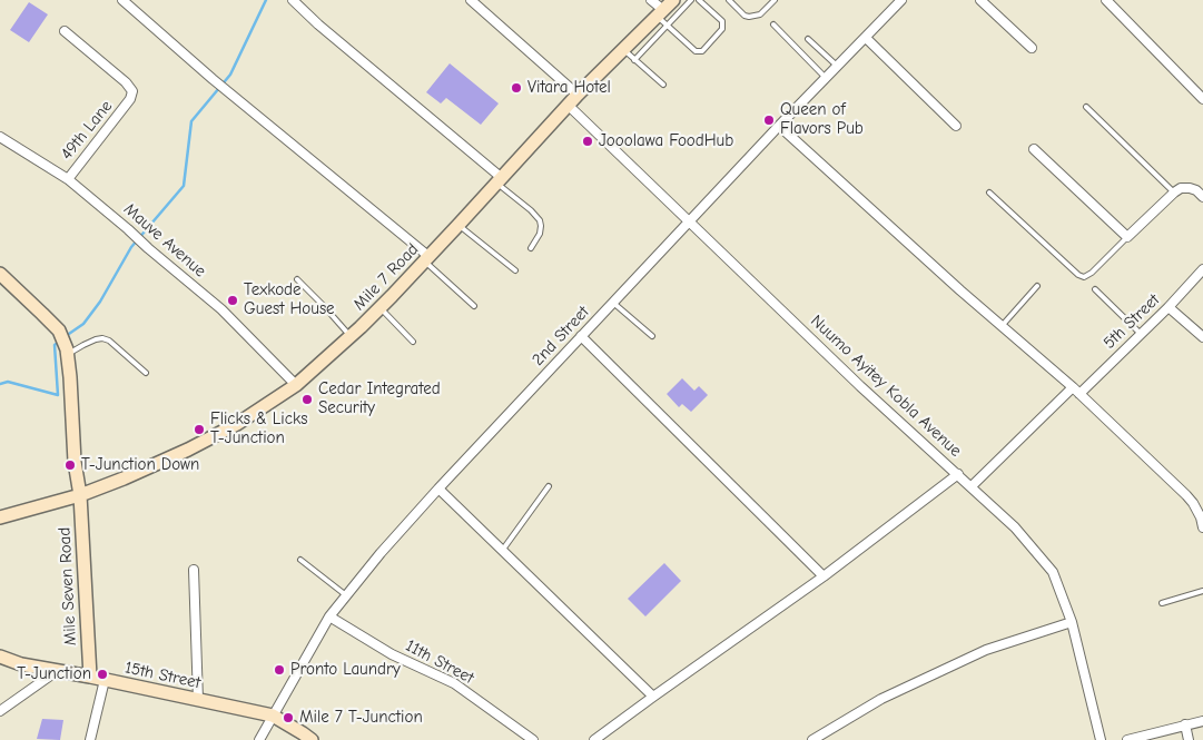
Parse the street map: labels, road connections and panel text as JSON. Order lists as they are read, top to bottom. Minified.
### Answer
{"streets":{"street":["49th Lane","Mauve Avenue","Mile 7 Road","5th Street","2nd Street","Nuumo Ayitey Kobla Avenue","Mile Seven Road","11th Street","15th Street"]},"crossings":[["49th Lane","Mauve Avenue"],["Mauve Avenue","Mile 7 Road"],["Mile 7 Road","Nuumo Ayitey Kobla Avenue"],["Mile 7 Road","Mile Seven Road"],["5th Street","Nuumo Ayitey Kobla Avenue"],["2nd Street","Nuumo Ayitey Kobla Avenue"],["2nd Street","11th Street"],["2nd Street","15th Street"],["Mile Seven Road","15th Street"]],"places":["Vitara Hotel","Queen of Flavors Pub","Jooolawa FoodHub","Texkode Guest House","Cedar Integrated Security","Flicks & Licks T-Junction","T-Junction Down","Pronto Laundry","T-Junction","Mile 7 T-Junction"]}
